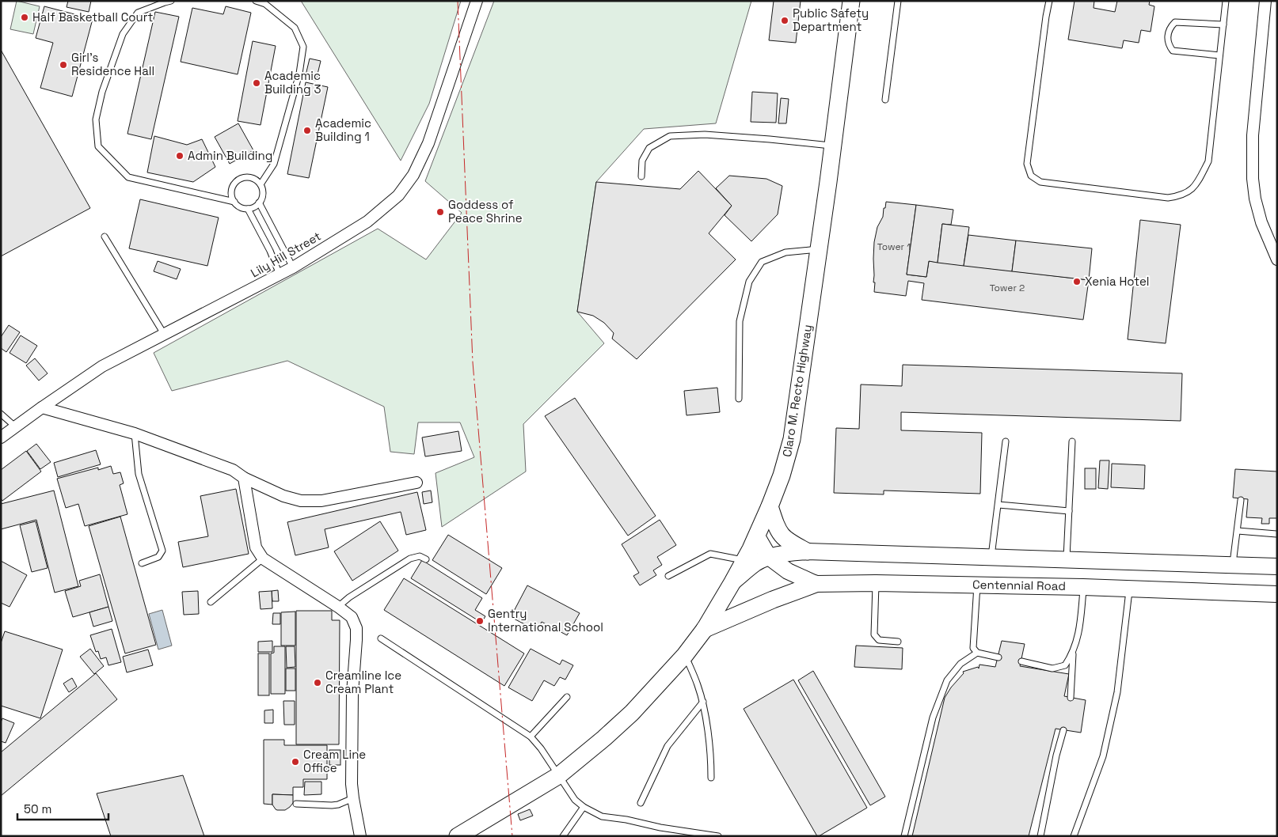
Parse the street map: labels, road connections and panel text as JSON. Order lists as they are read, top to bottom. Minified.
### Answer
{"streets":{"main road":["Claro M. Recto Highway"],"street":["Lily Hill Street","Centennial Road"]},"crossings":[["Claro M. Recto Highway","Centennial Road"]],"places":["Half Basketball Court","Public Safety Department","Girl's Residence Hall","Academic Building 3","Academic Building 1","Admin Building","Goddess of Peace Shrine","Xenia Hotel","Gentry International School","Creamline Ice Cream Plant","Cream Line Office"],"house_numbers":["Tower 1","Tower 2"],"scale_bar":"50 m"}
